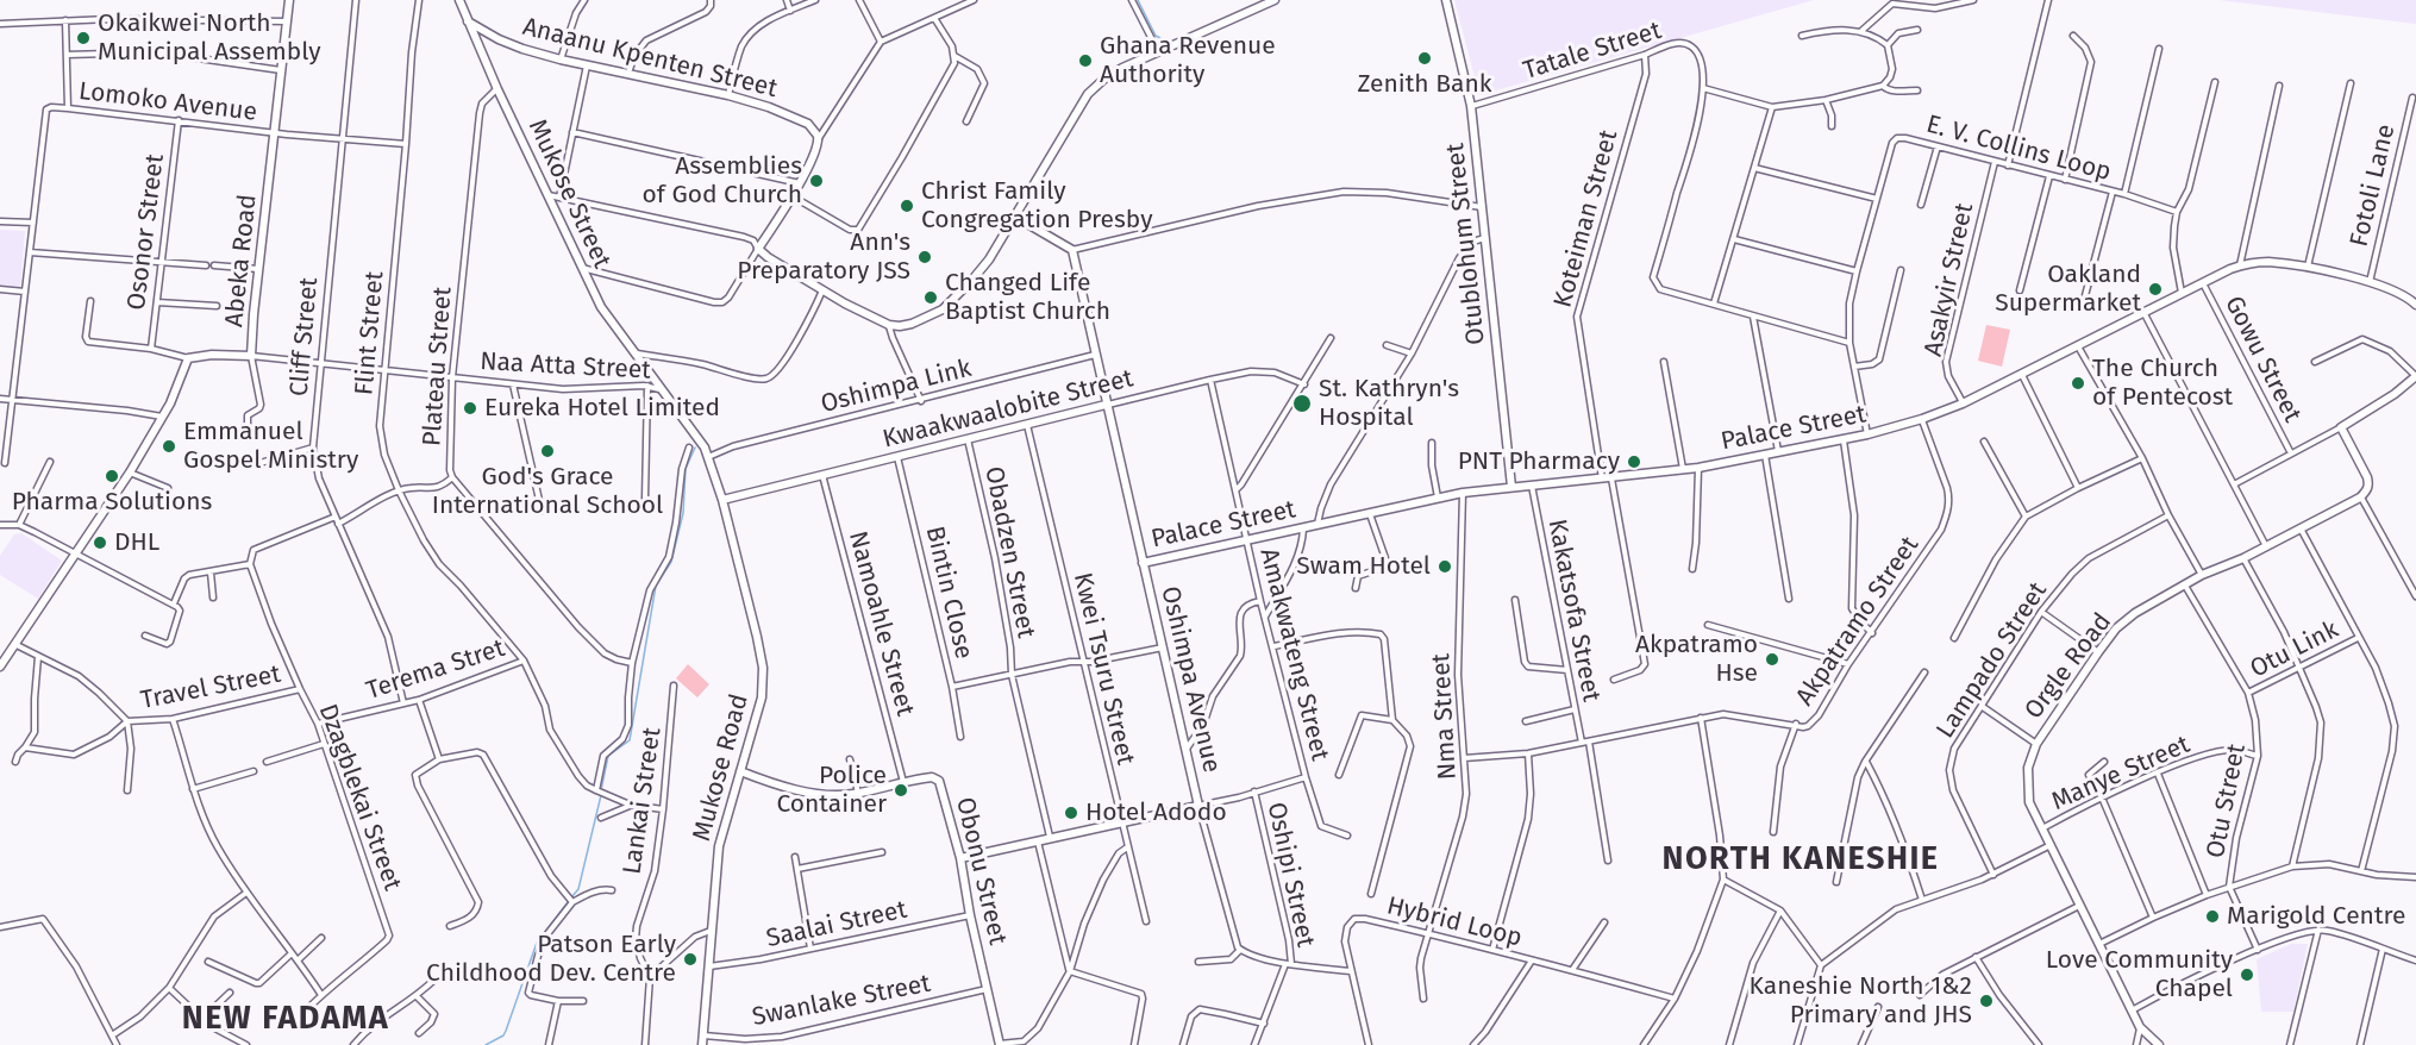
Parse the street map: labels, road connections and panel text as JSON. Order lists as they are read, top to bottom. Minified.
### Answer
{"streets":{"street":["Tatale Street","Anaanu Kpenten Street","Lomoko Avenue","E. V. Collins Loop","Fotoli Lane","Mukose Street","Koteiman Street","Osonor Street","Otublohum Street","Abeka Road","Asakyir Street","Flint Street","Cliff Street","Gowu Street","Plateau Street","Naa Atta Street","Oshimpa Link","Kwaakwaalobite Street","Palace Street","Obadzen Street","Bintin Close","Kakatsofa Street","Akpatramo Street","Namoahle Street","Otu Link","Amakwateng Street","Lampado Street","Orgle Road","Kwei Tsuru Street","Terema Stret","Oshimpa Avenue","Travel Street","Nma Street","Mukose Road","Manye Street","Dzagblekai Street","Lankai Street","Otu Street","Obonu Street","Oshipi Street","Hybrid Loop","Saalai Street","Swanlake Street"]},"crossings":[["Tatale Street","Koteiman Street"],["Tatale Street","Otublohum Street"],["Anaanu Kpenten Street","Mukose Street"],["Lomoko Avenue","Osonor Street"],["Lomoko Avenue","Abeka Road"],["Lomoko Avenue","Flint Street"],["Lomoko Avenue","Cliff Street"],["E. V. Collins Loop","Asakyir Street"],["E. V. Collins Loop","Palace Street"],["Fotoli Lane","Palace Street"],["Mukose Street","Plateau Street"],["Mukose Street","Naa Atta Street"],["Mukose Street","Mukose Road"],["Koteiman Street","Palace Street"],["Otublohum Street","Palace Street"],["Abeka Road","Naa Atta Street"],["Asakyir Street","Palace Street"],["Flint Street","Naa Atta Street"],["Flint Street","Terema Stret"],["Flint Street","Lankai Street"],["Cliff Street","Naa Atta Street"],["Cliff Street","Terema Stret"],["Gowu Street","Palace Street"],["Plateau Street","Naa Atta Street"],["Naa Atta Street","Mukose Road"],["Oshimpa Link","Oshimpa Avenue"],["Oshimpa Link","Mukose Road"],["Kwaakwaalobite Street","Obadzen Street"],["Kwaakwaalobite Street","Bintin Close"],["Kwaakwaalobite Street","Namoahle Street"],["Kwaakwaalobite Street","Amakwateng Street"],["Kwaakwaalobite Street","Kwei Tsuru Street"],["Kwaakwaalobite Street","Oshimpa Avenue"],["Kwaakwaalobite Street","Mukose Road"],["Palace Street","Kakatsofa Street"],["Palace Street","Akpatramo Street"],["Palace Street","Amakwateng Street"],["Palace Street","Oshimpa Avenue"],["Palace Street","Nma Street"],["Namoahle Street","Obonu Street"],["Otu Link","Otu Street"],["Orgle Road","Manye Street"],["Orgle Road","Otu Street"],["Terema Stret","Dzagblekai Street"],["Travel Street","Dzagblekai Street"],["Nma Street","Hybrid Loop"],["Mukose Road","Obonu Street"],["Mukose Road","Saalai Street"],["Mukose Road","Swanlake Street"],["Manye Street","Otu Street"],["Obonu Street","Saalai Street"],["Obonu Street","Swanlake Street"]],"districts":["NORTH KANESHIE","NEW FADAMA"],"places":["Okaikwei North Municipal Assembly","Zenith Bank","Ghana Revenue Authority","Assemblies of God Church","Christ Family Congregation Presby","Ann's Preparatory JSS","Oakland Supermarket","Changed Life Baptist Church","The Church of Pentecost","St. Kathryn's Hospital","Eureka Hotel Limited","Emmanuel Gospel Ministry","God's Grace International School","PNT Pharmacy","Pharma Solutions","DHL","Swam Hotel","Akpatramo Hse","Police Container","Hotel Adodo","Marigold Centre","Patson Early Childhood Dev. Centre","Love Community Chapel","Kaneshie North 1&2 Primary and JHS"]}
